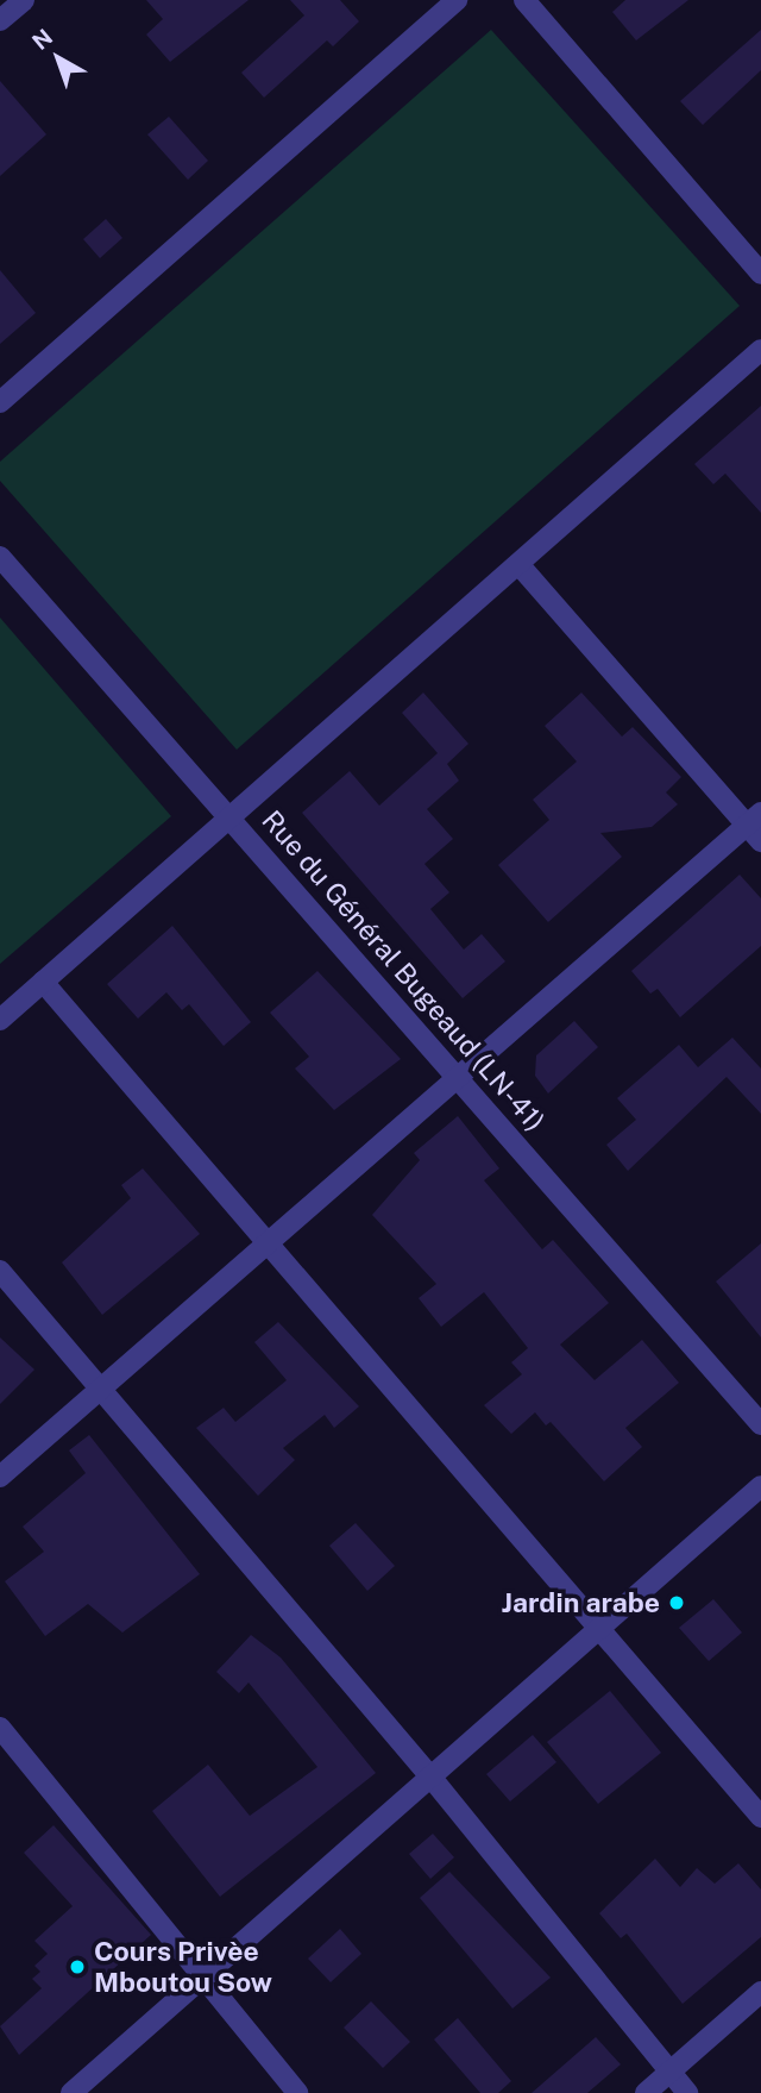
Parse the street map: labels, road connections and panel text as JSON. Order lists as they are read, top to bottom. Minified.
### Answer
{"streets":{"street":["Rue du Général Bugeaud (LN-41)"]},"places":["Jardin arabe","Cours Privèe Mboutou Sow"],"north":"top left"}
